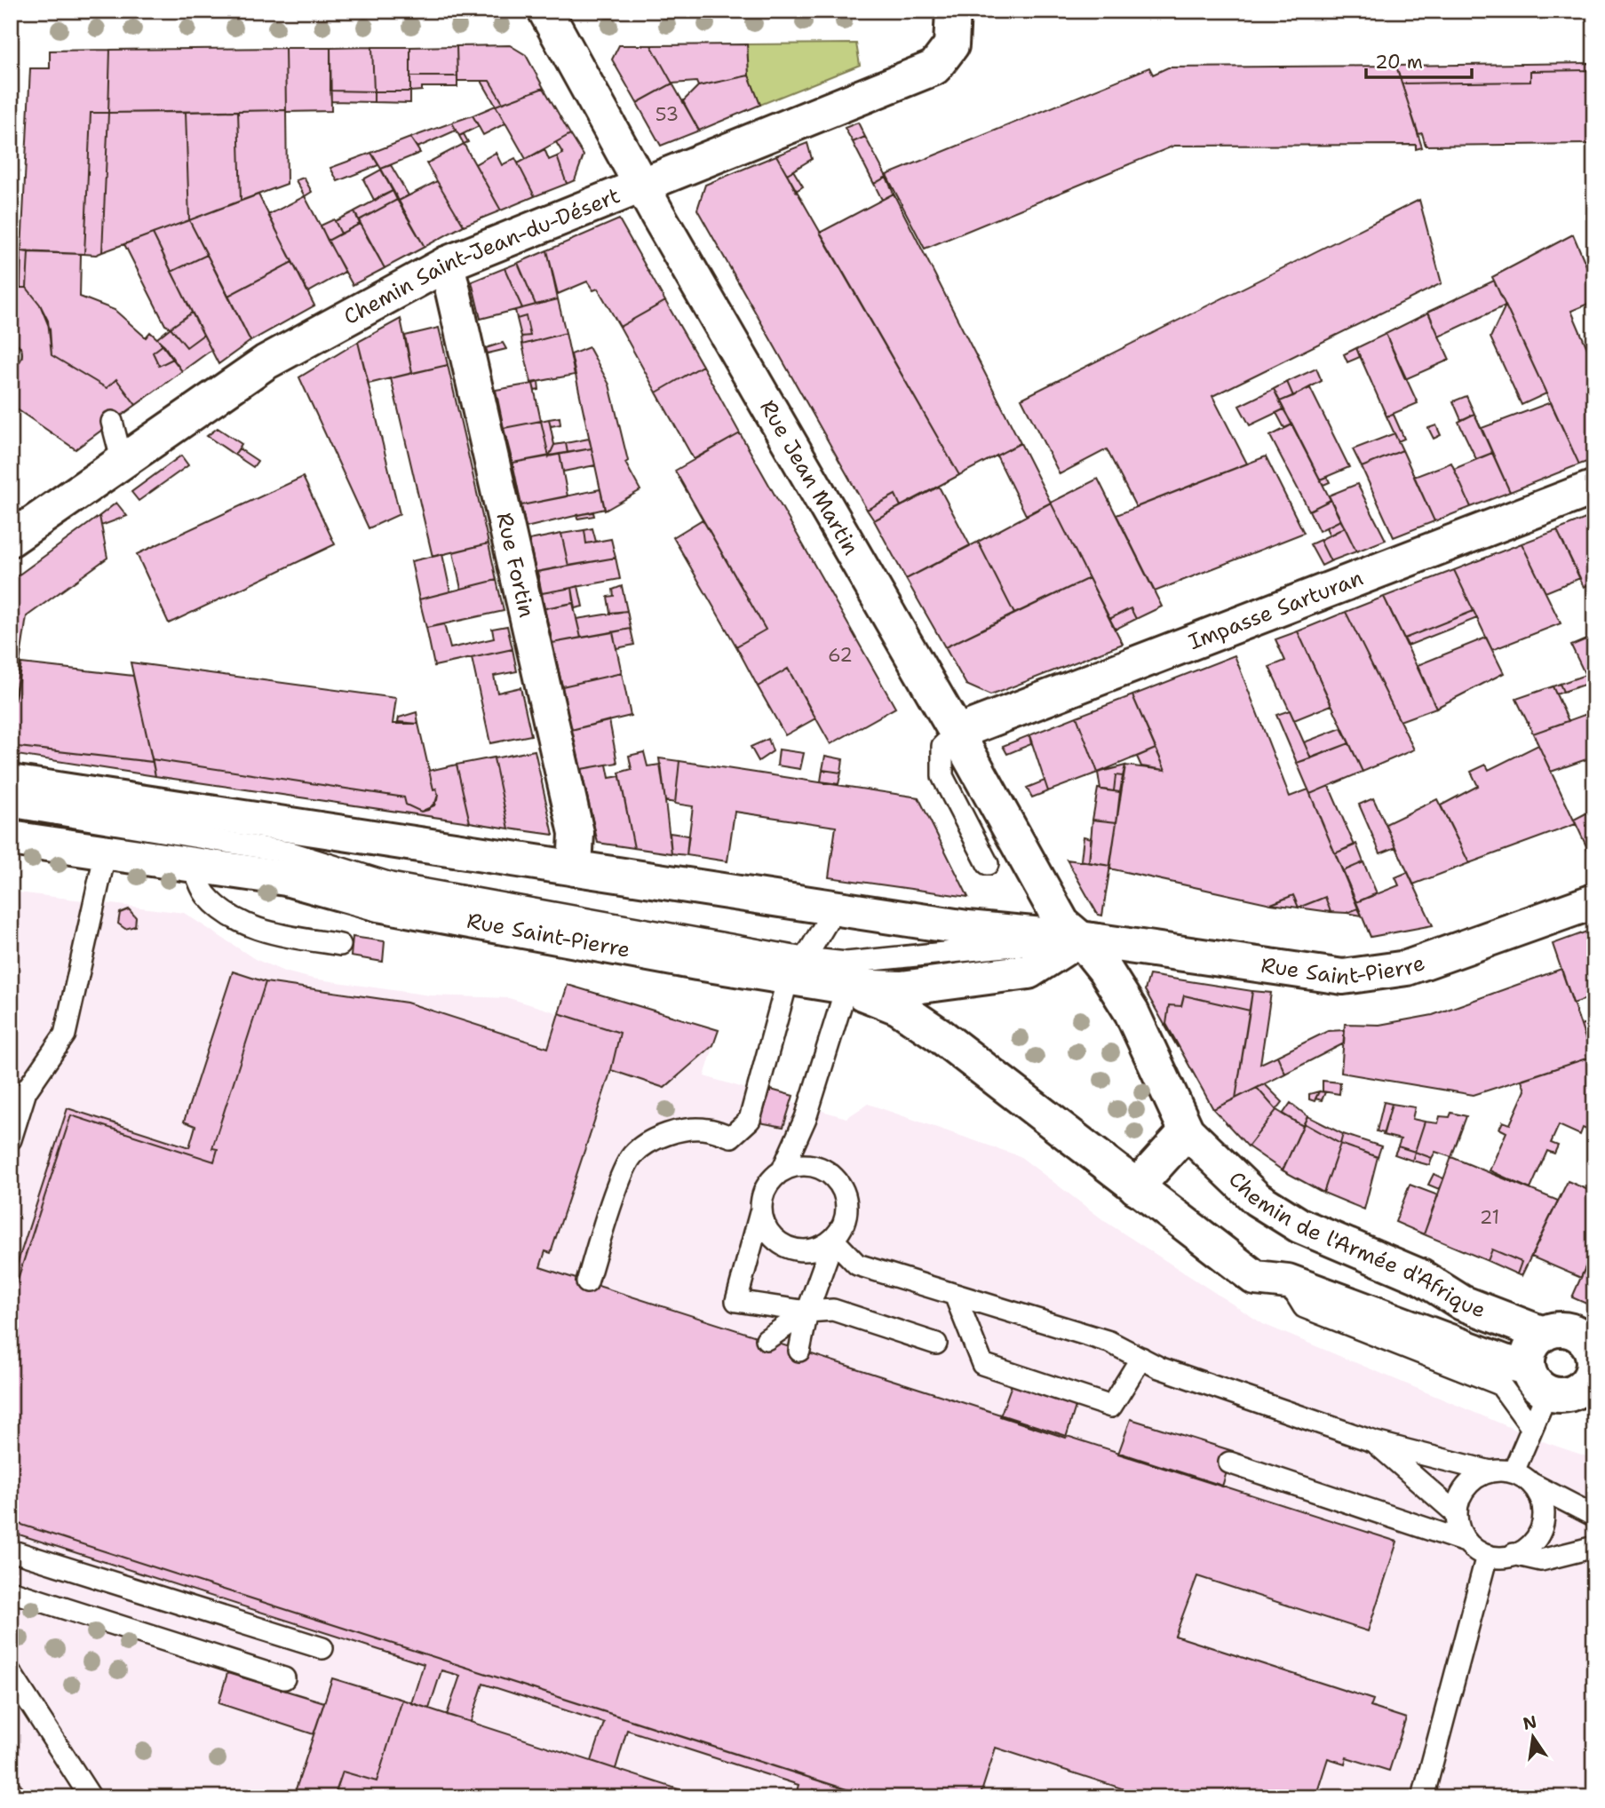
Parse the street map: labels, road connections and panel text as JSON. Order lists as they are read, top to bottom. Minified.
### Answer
{"streets":{"street":["Chemin Saint-Jean-du-Désert","Rue Jean Martin","Rue Fortin","Impasse Sarturan","Rue Saint-Pierre","Chemin de l'Armée d'Afrique"]},"crossings":[["Chemin Saint-Jean-du-Désert","Rue Jean Martin"],["Chemin Saint-Jean-du-Désert","Rue Fortin"],["Rue Jean Martin","Impasse Sarturan"],["Rue Jean Martin","Rue Saint-Pierre"],["Rue Jean Martin","Chemin de l'Armée d'Afrique"],["Rue Fortin","Rue Saint-Pierre"],["Rue Saint-Pierre","Chemin de l'Armée d'Afrique"]],"house_numbers":["53","62","21"],"scale_bar":"20 m","north":"top"}
